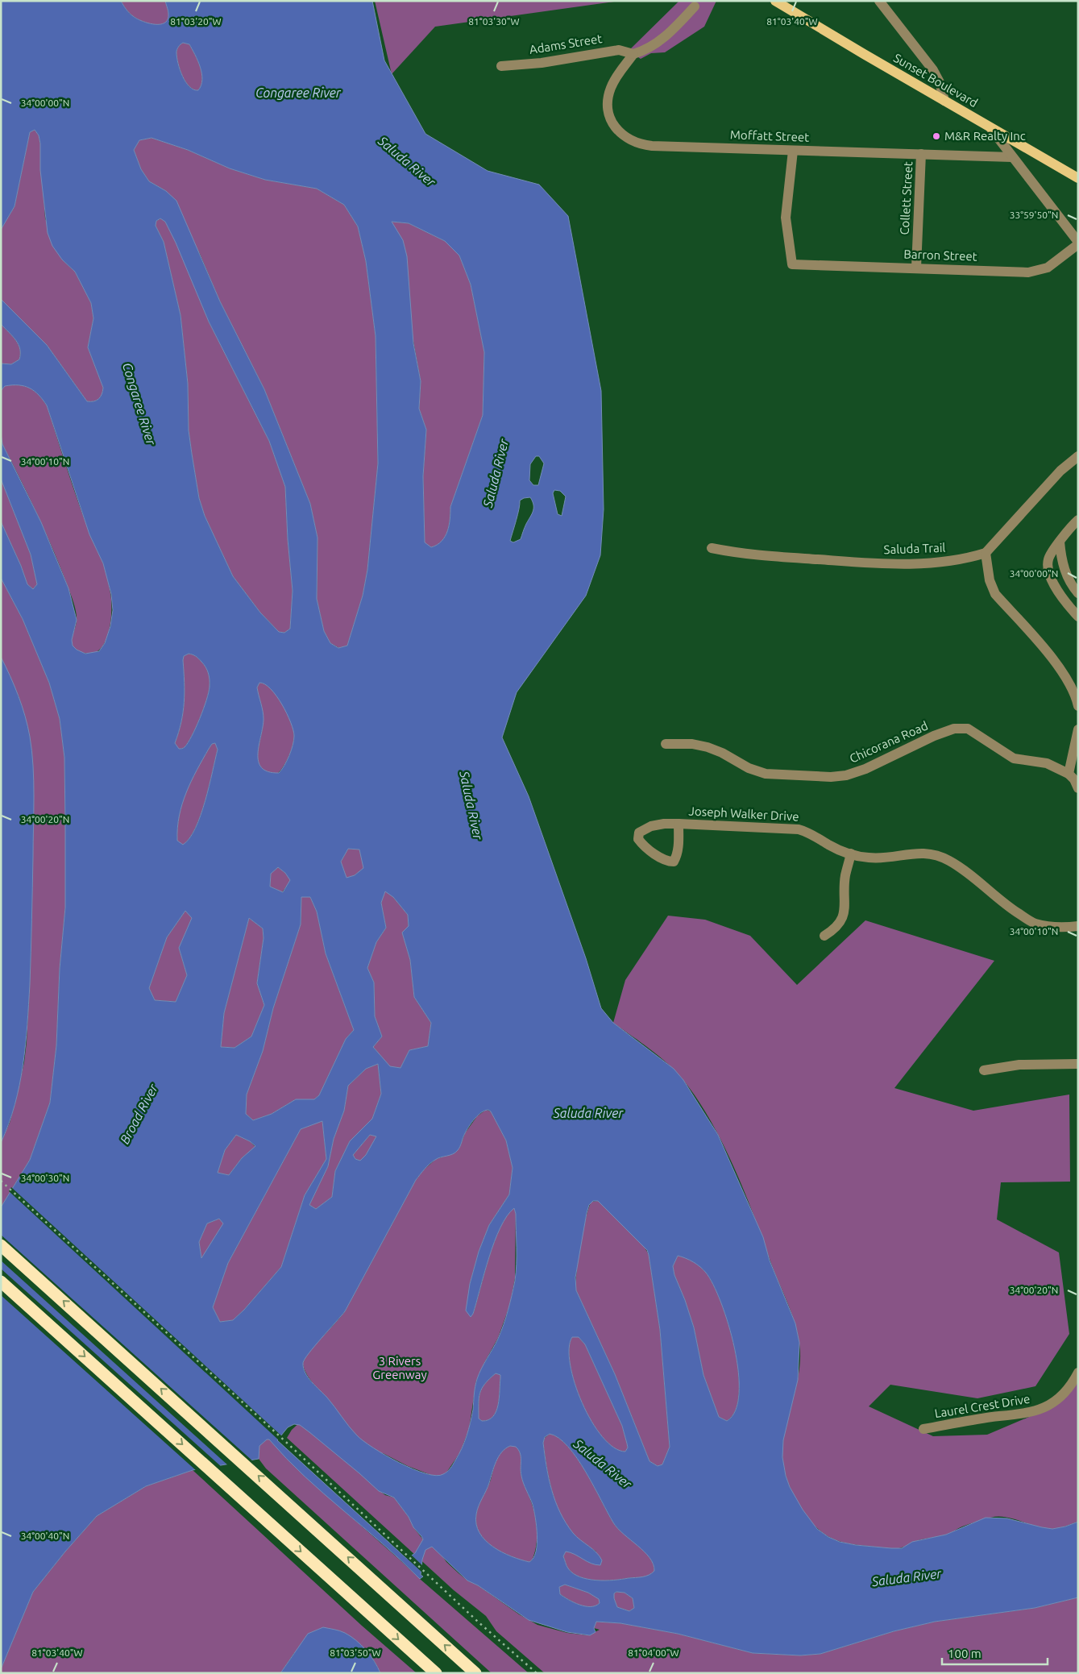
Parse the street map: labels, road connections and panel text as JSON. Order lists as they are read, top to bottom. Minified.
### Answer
{"streets":{"main road":["Sunset Boulevard"],"street":["Adams Street","Moffatt Street","Collett Street","Barron Street","Saluda Trail","Chicorana Road","Joseph Walker Drive","Laurel Crest Drive"]},"crossings":[["Adams Street","Moffatt Street"],["Moffatt Street","Collett Street"],["Moffatt Street","Barron Street"],["Collett Street","Barron Street"]],"water":["Congaree River","Saluda River","Broad River"],"parks":["3 Rivers Greenway"],"places":["M&R Realty Inc"],"scale_bar":"100 m","coordinates":["81°03'20\"W","81°03'40\"W","81°03'30\"W","34°00'00\"N","33°59'50\"N","34°00'10\"N","34°00'20\"N","34°00'30\"N","34°00'40\"N","81°03'50\"W","81°04'00\"W"]}
